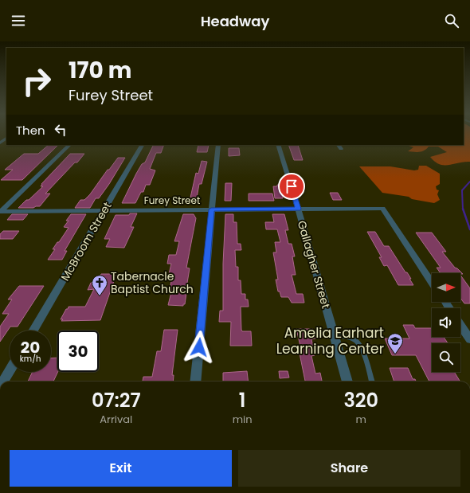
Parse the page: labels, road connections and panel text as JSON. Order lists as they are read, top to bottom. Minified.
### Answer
{"streets":{"street":["Furey Street","McBroom Street","Gallagher Street"]},"crossings":[["Furey Street","McBroom Street"],["Furey Street","Gallagher Street"]],"places":{"church":["Tabernacle Baptist Church"],"school or university":["Amelia Earhart Learning Center"]},"north":"right","page":{"header":"Headway","turn":["170 m","Furey Street"],"then":"Then","speed":"20 km/h","limit":"30","eta":["07:27","Arrival","1","min","320","m"],"buttons":["Exit","Share"]}}
